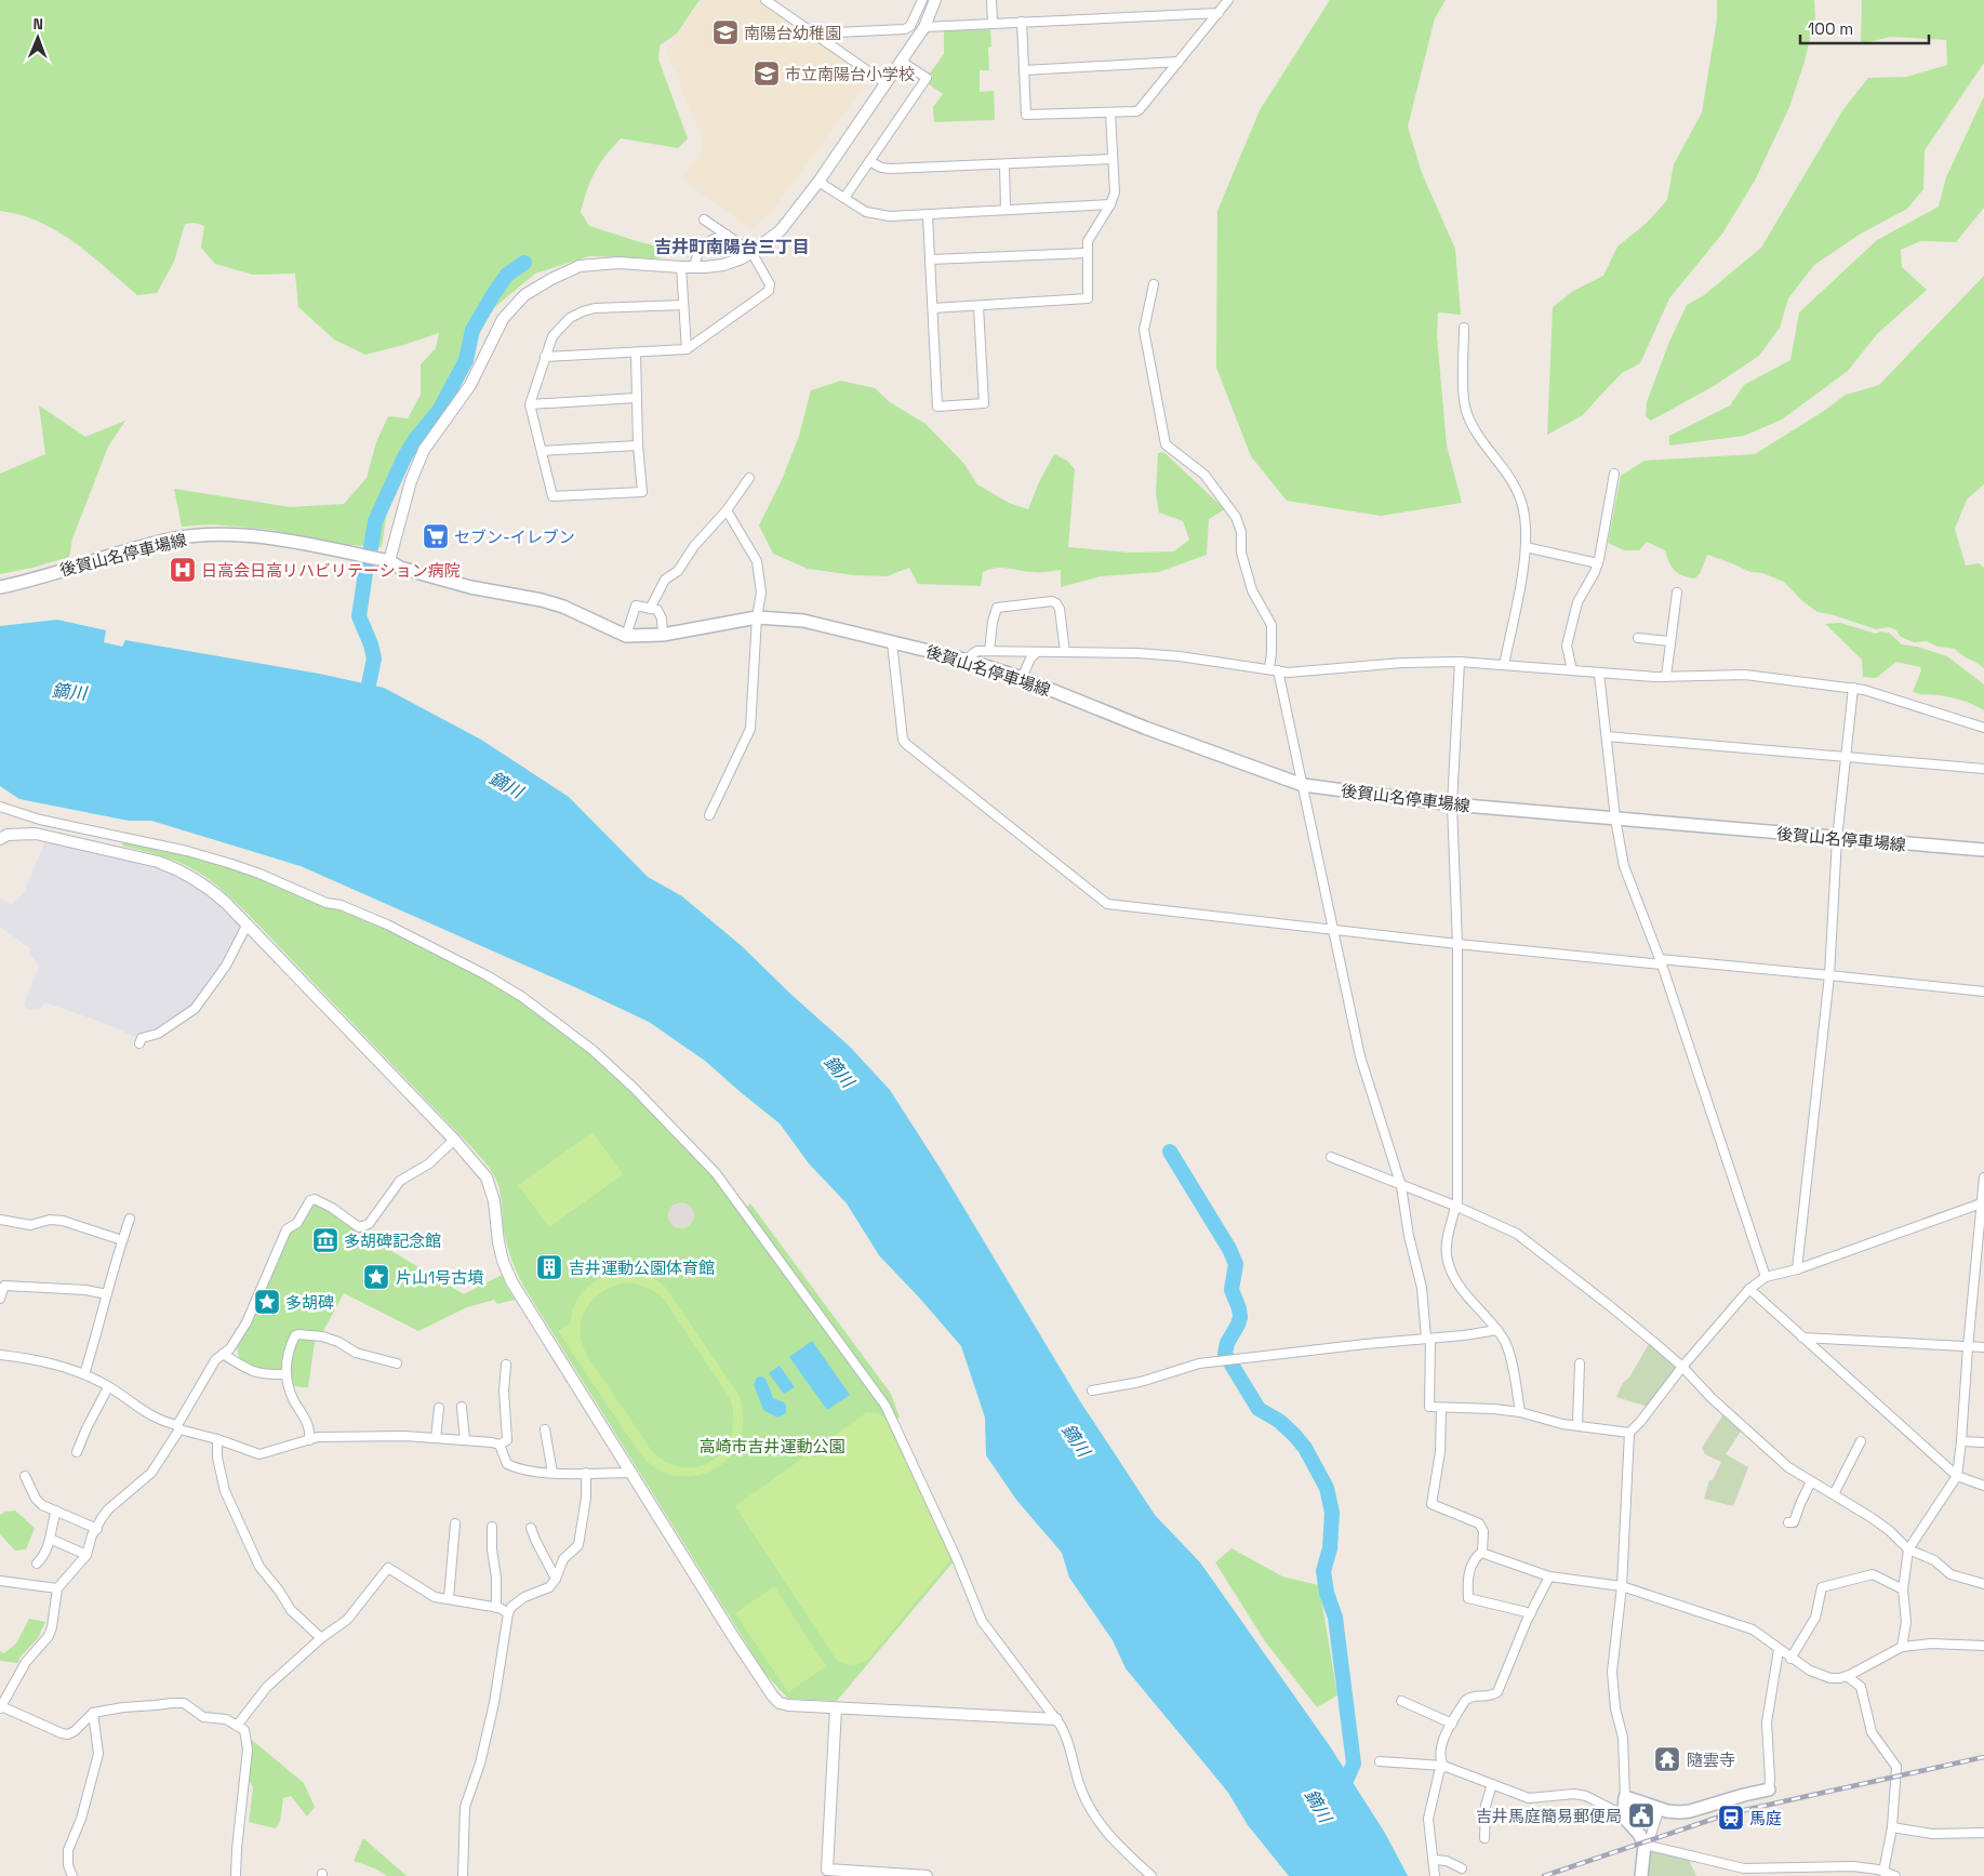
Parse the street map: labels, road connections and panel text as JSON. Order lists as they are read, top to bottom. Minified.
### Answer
{"streets":{"main road":["後賀山名停車場線"]},"districts":["吉井町南陽台三丁目"],"water":["鏑川"],"parks":["高崎市吉井運動公園"],"places":{"school or university":["南陽台幼稚園","市立南陽台小学校"],"supermarket":["セブン-イレブン"],"hospital":["日高会日高リハビリテーション病院"],"museum":["多胡碑記念館"],"building":["吉井運動公園体育館"],"place":["片山1号古墳","多胡碑"],"temple":["隨雲寺"],"public building":["吉井馬庭簡易郵便局"],"station":["馬庭"]},"scale_bar":"100 m","north":"top"}
